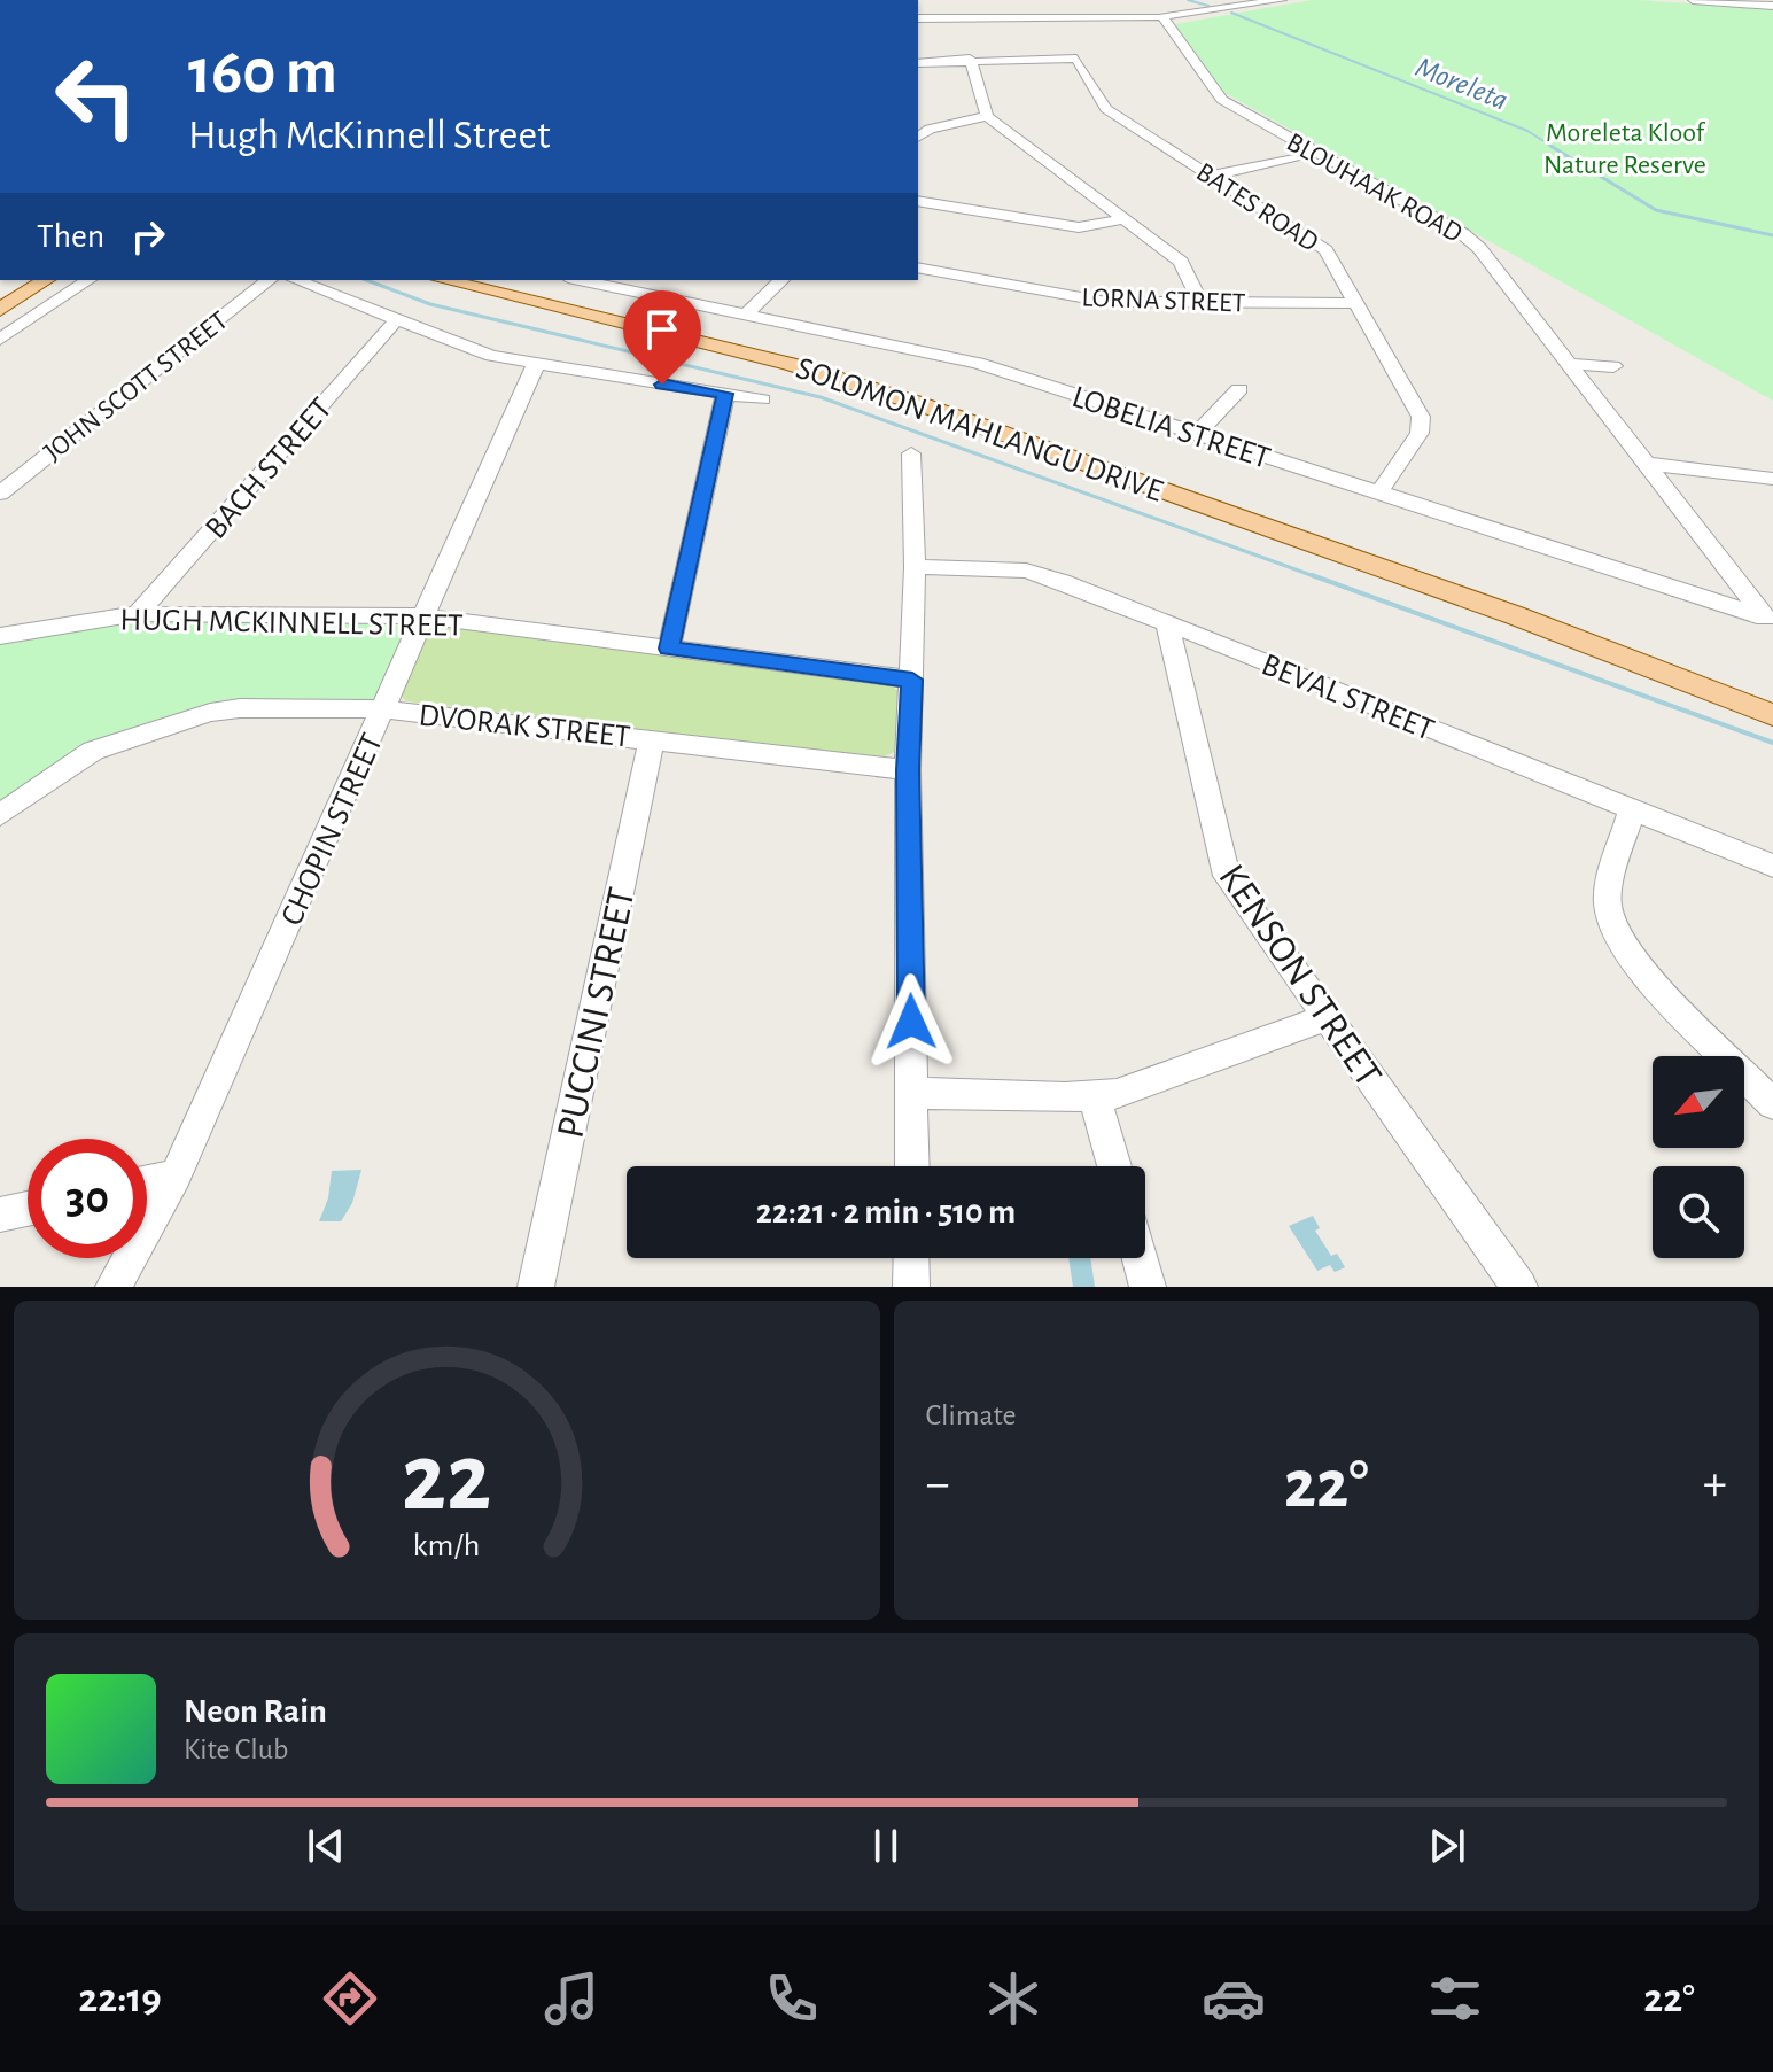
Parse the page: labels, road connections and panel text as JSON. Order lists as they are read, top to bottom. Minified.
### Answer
{"streets":{"main road":["SOLOMON MAHLANGU DRIVE"],"street":["BLOUHAAK ROAD","BATES ROAD","LORNA STREET","JOHN SCOTT STREET","LOBELIA STREET","BACH STREET","HUGH MCKINNELL STREET","BEVAL STREET","DVORAK STREET","CHOPIN STREET","KENSON STREET","PUCCINI STREET"]},"crossings":[["BLOUHAAK ROAD","LOBELIA STREET"],["BATES ROAD","LORNA STREET"],["BATES ROAD","LOBELIA STREET"],["BACH STREET","HUGH MCKINNELL STREET"],["HUGH MCKINNELL STREET","CHOPIN STREET"],["BEVAL STREET","KENSON STREET"],["DVORAK STREET","CHOPIN STREET"],["DVORAK STREET","PUCCINI STREET"]],"water":["Moreleta"],"parks":["Moreleta Kloof Nature Reserve"],"north":"bottom left","page":{"turn":["160 m","Hugh McKinnell Street"],"then":"Then","limit":"30","trip":"22:21 · 2 min · 510 m","tile":"Climate","heat":["−","22°","+"],"song":["Neon Rain","Kite Club"],"tabs":["22:19","22°"],"gauge":["22","km/h"]}}
